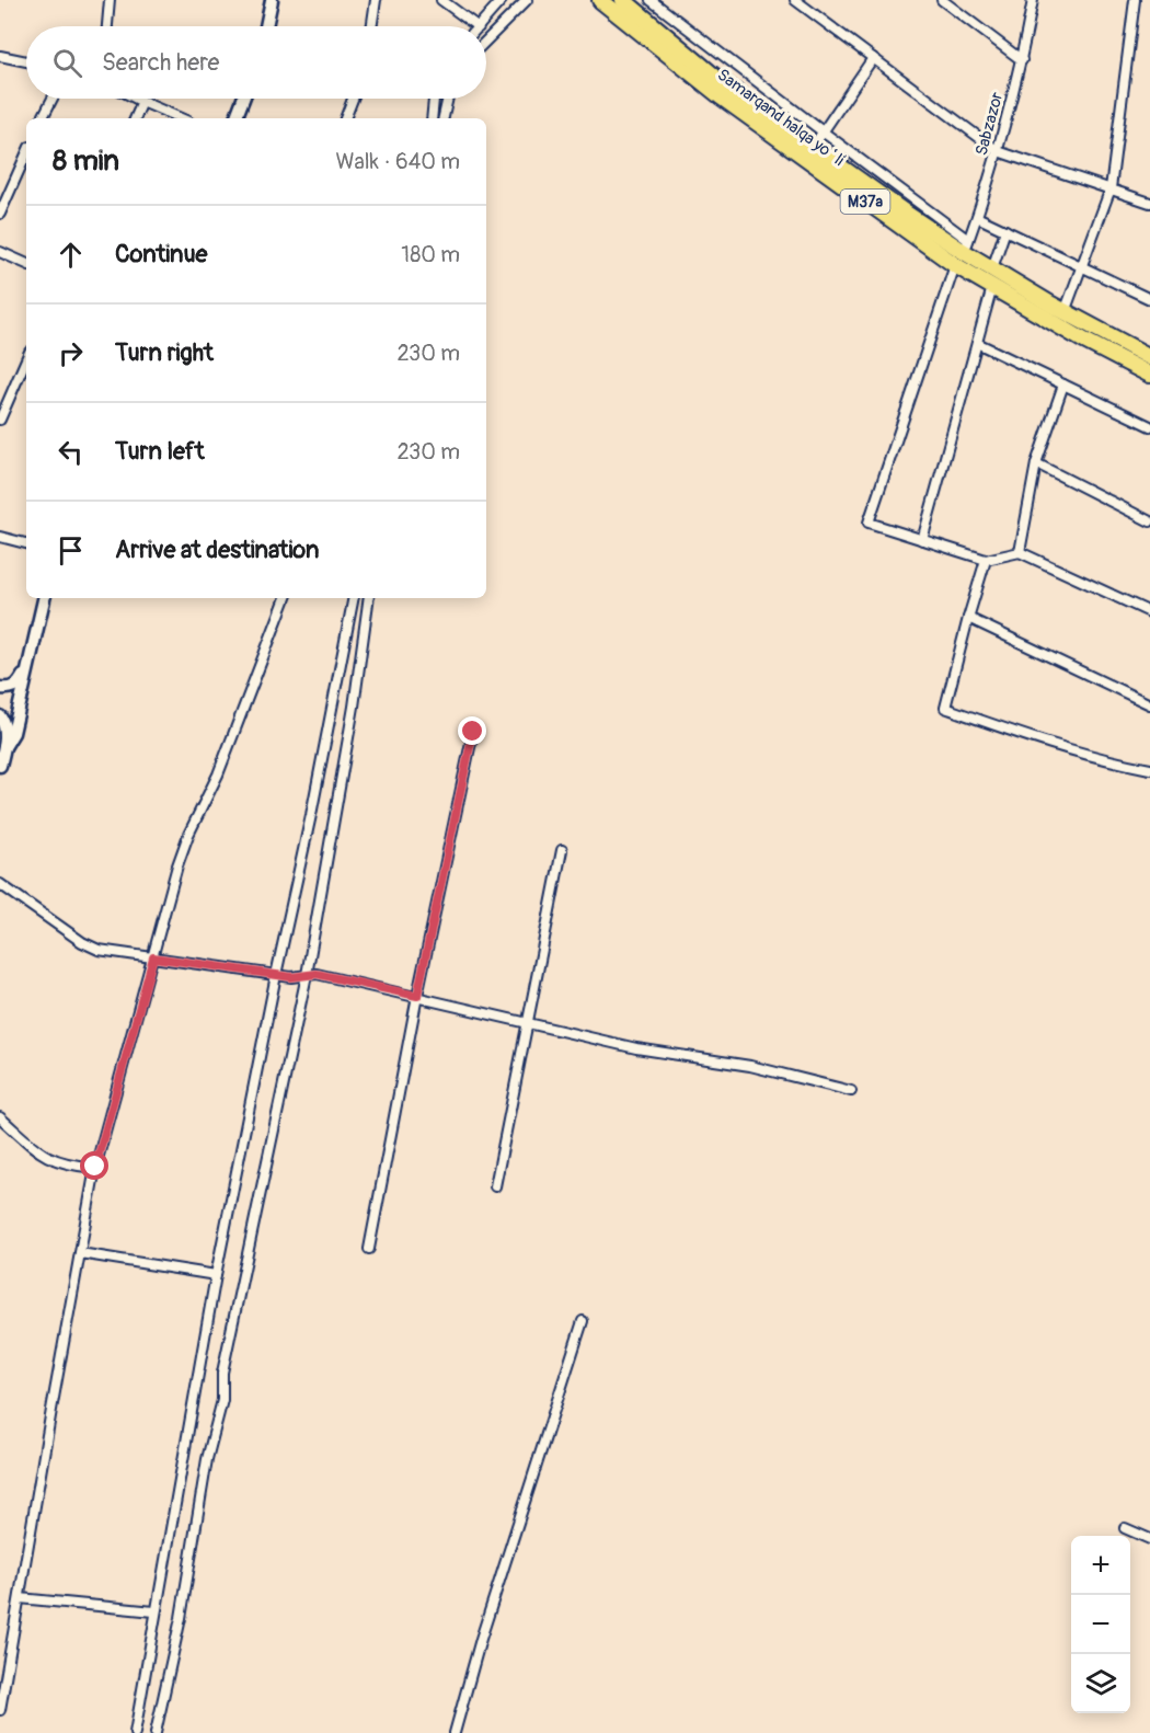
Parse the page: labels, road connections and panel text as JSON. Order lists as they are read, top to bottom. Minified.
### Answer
{"streets":{"highway":["Samarqand halqa yoʻli","M37a"],"street":["Sabzazor"]},"crossings":[["Samarqand halqa yoʻli","Sabzazor"]],"page":{"search":"Search here","heading":["8 min","Walk · 640 m"],"list":[["Continue","180 m"],["Turn right","230 m"],["Turn left","230 m"],"Arrive at destination"],"map_buttons":["+","−"]}}
